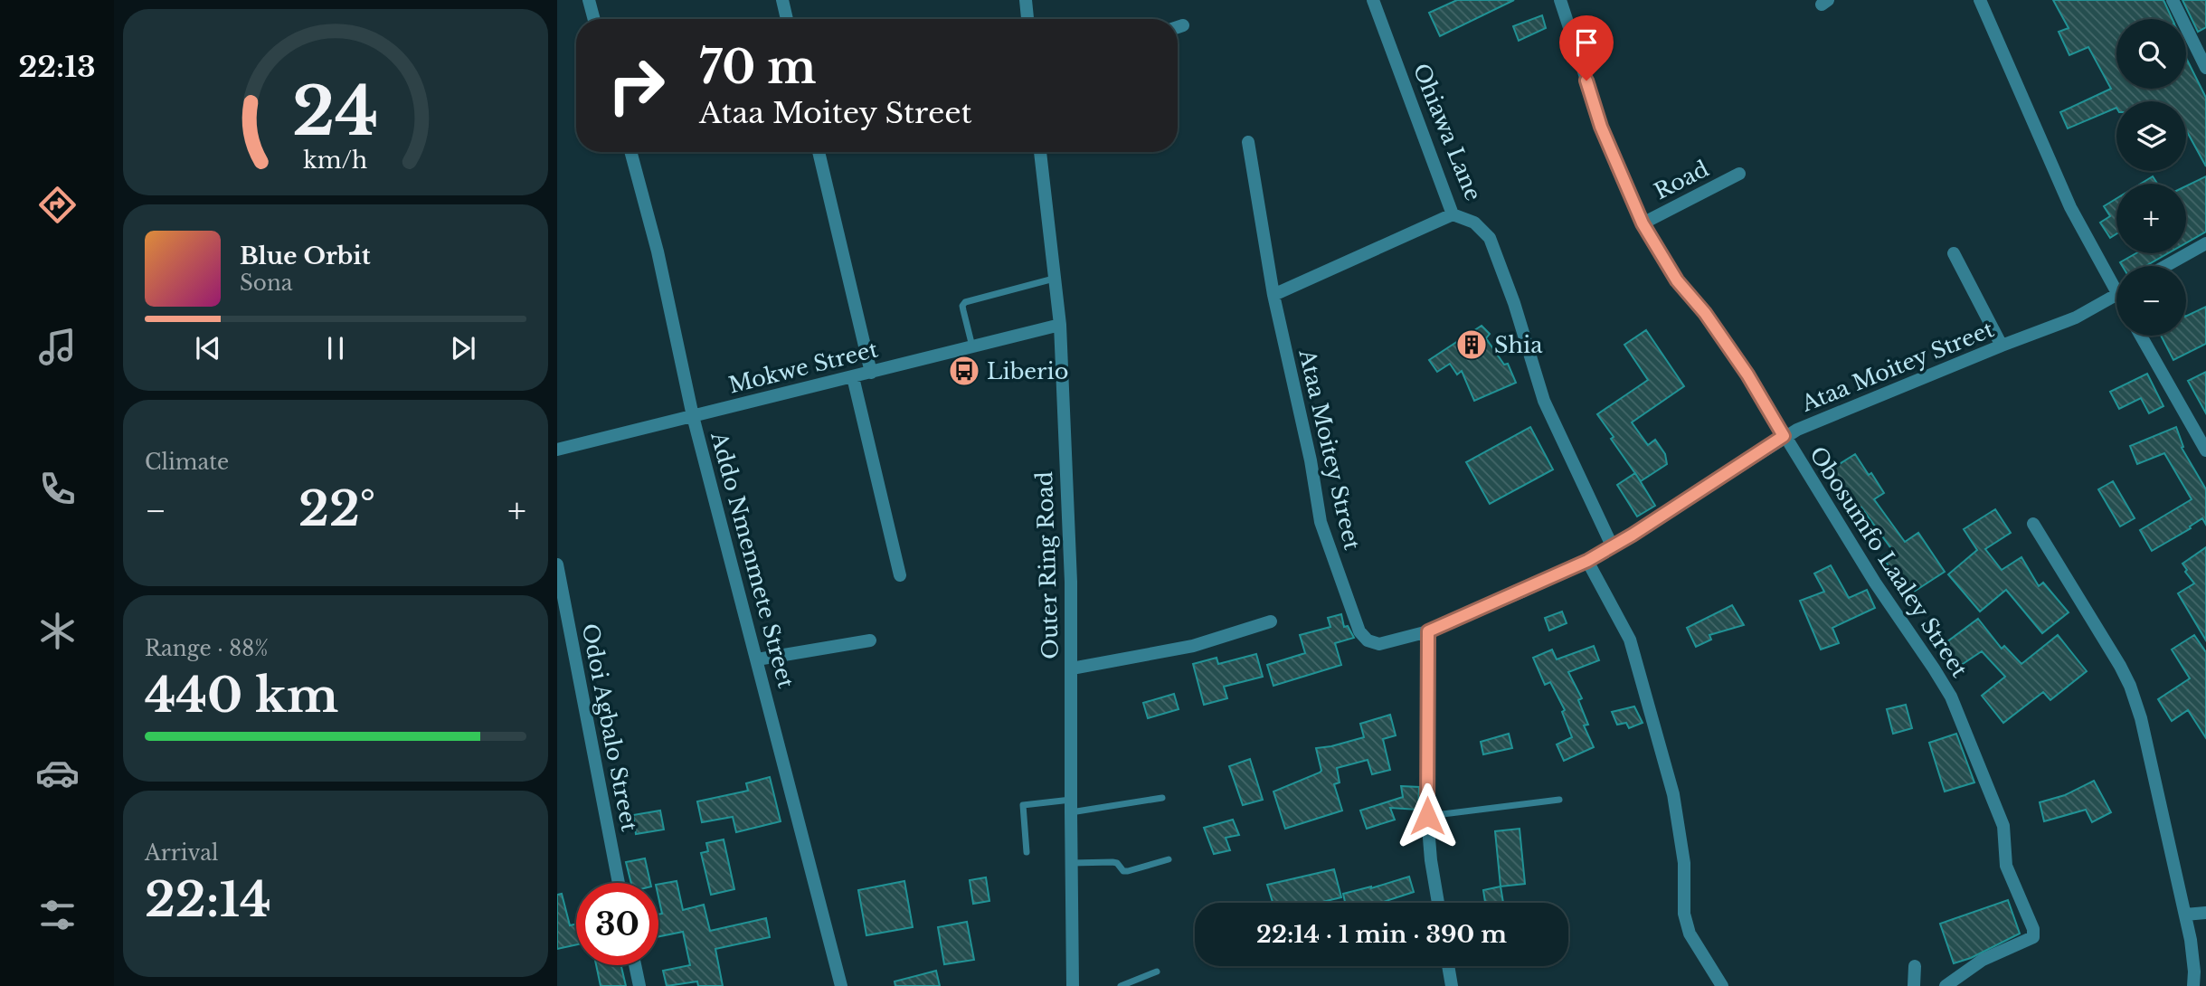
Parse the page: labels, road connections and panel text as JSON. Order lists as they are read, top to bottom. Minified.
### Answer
{"streets":{"street":["Ohiawa Lane","Road","Ataa Moitey Street","Mokwe Street","Addo Nmenmete Street","Obosumfo Laaley Street","Outer Ring Road","Odoi Agbalo Street"]},"crossings":[["Ohiawa Lane","Ataa Moitey Street"],["Road","Obosumfo Laaley Street"],["Ataa Moitey Street","Obosumfo Laaley Street"],["Mokwe Street","Addo Nmenmete Street"],["Mokwe Street","Outer Ring Road"]],"places":{"building":["Shia"],"bus stop":["Liberio"]},"page":{"tabs":"22:13","map_buttons":["+","−"],"turn":["70 m","Ataa Moitey Street"],"song":["Blue Orbit","Sona"],"tile":["Climate",["Range · 88%","440 km"],["Arrival","22:14"]],"heat":["−","22°","+"],"limit":"30","trip":"22:14 · 1 min · 390 m","gauge":["24","km/h"]}}
